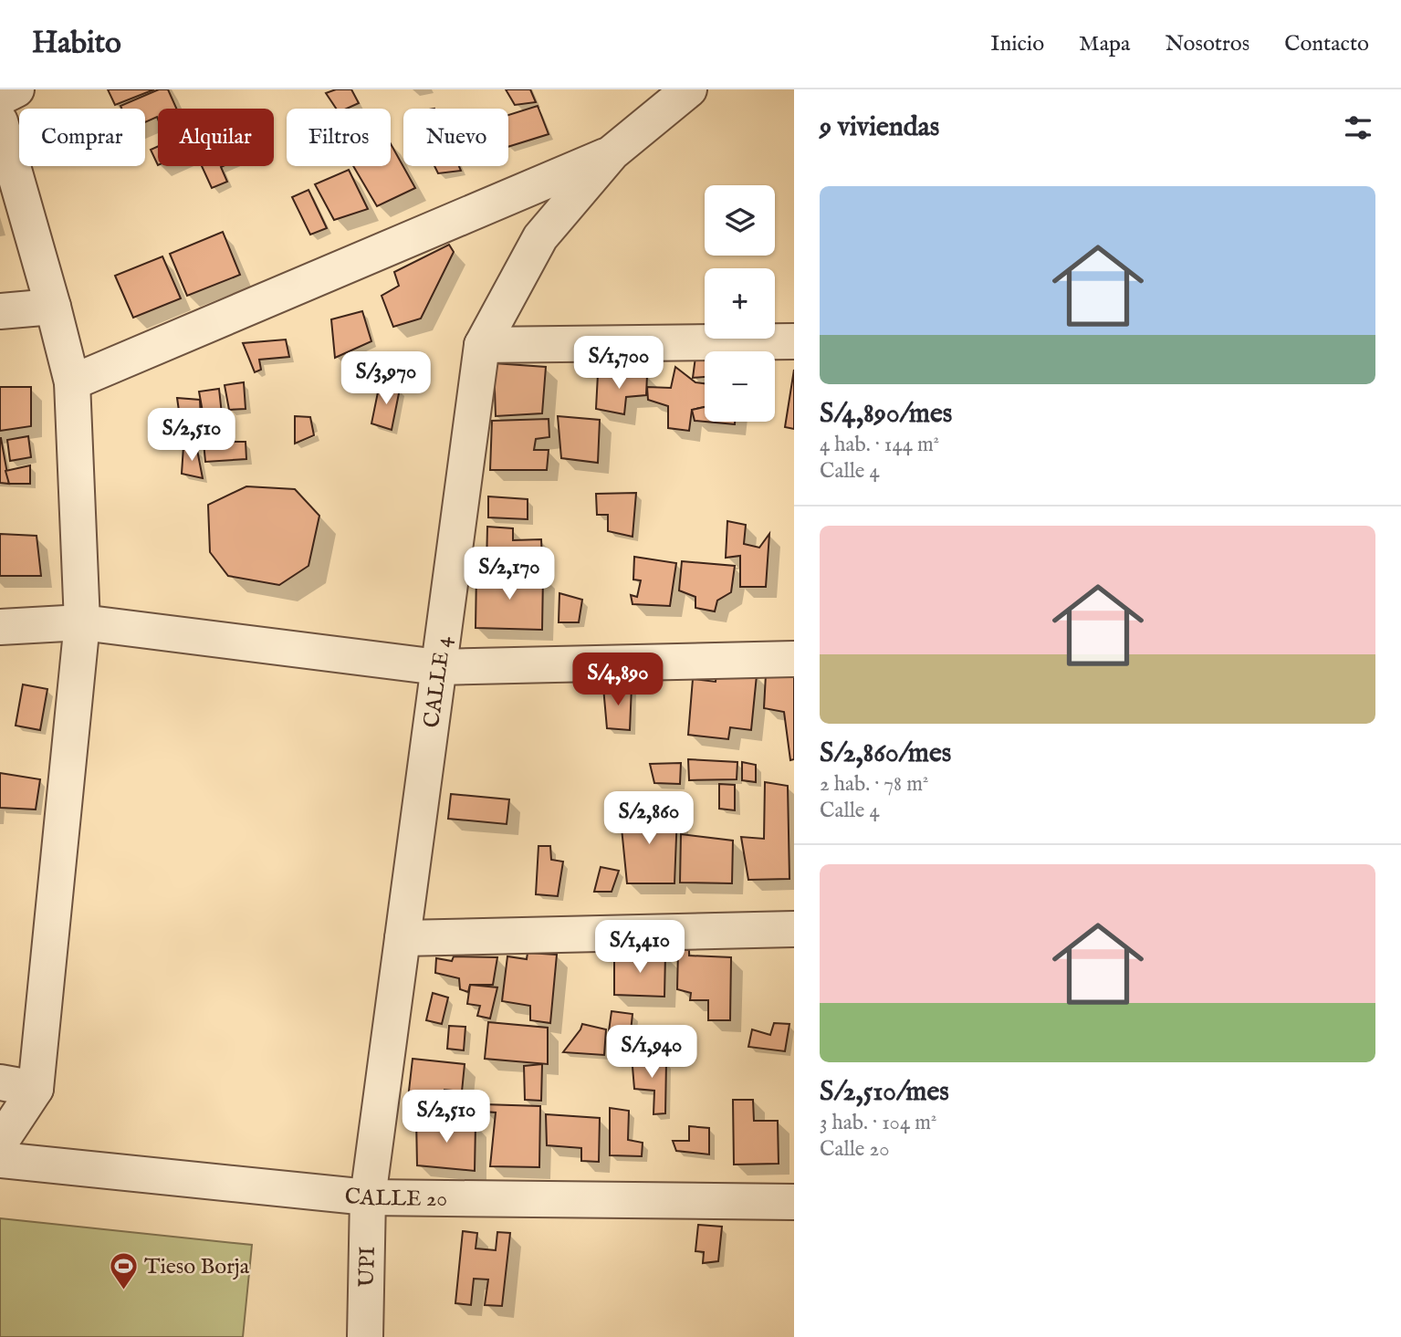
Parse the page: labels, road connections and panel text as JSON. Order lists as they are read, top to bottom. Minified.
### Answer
{"streets":{"street":["CALLE 4","CALLE 20","UPI"]},"crossings":[["CALLE 4","CALLE 20"],["CALLE 4","UPI"],["CALLE 20","UPI"]],"places":{"sports":["Tieso Borja"]},"page":{"header":"Habito","nav":["Inicio","Mapa","Nosotros","Contacto"],"heading":"9 viviendas","chip":["Comprar","Alquilar","Filtros","Nuevo"],"list":[{"name":"S/4,890/mes","note":"4 hab. · 144 m² · Calle 4"},{"name":"S/2,860/mes","note":"2 hab. · 78 m² · Calle 4"},{"name":"S/2,510/mes","note":"3 hab. · 104 m² · Calle 20"}],"map_buttons":["+","−"],"price":["S/1,700","S/3,970","S/2,510","S/2,170","S/4,890","S/2,860","S/1,410","S/1,940","S/2,510"]}}
